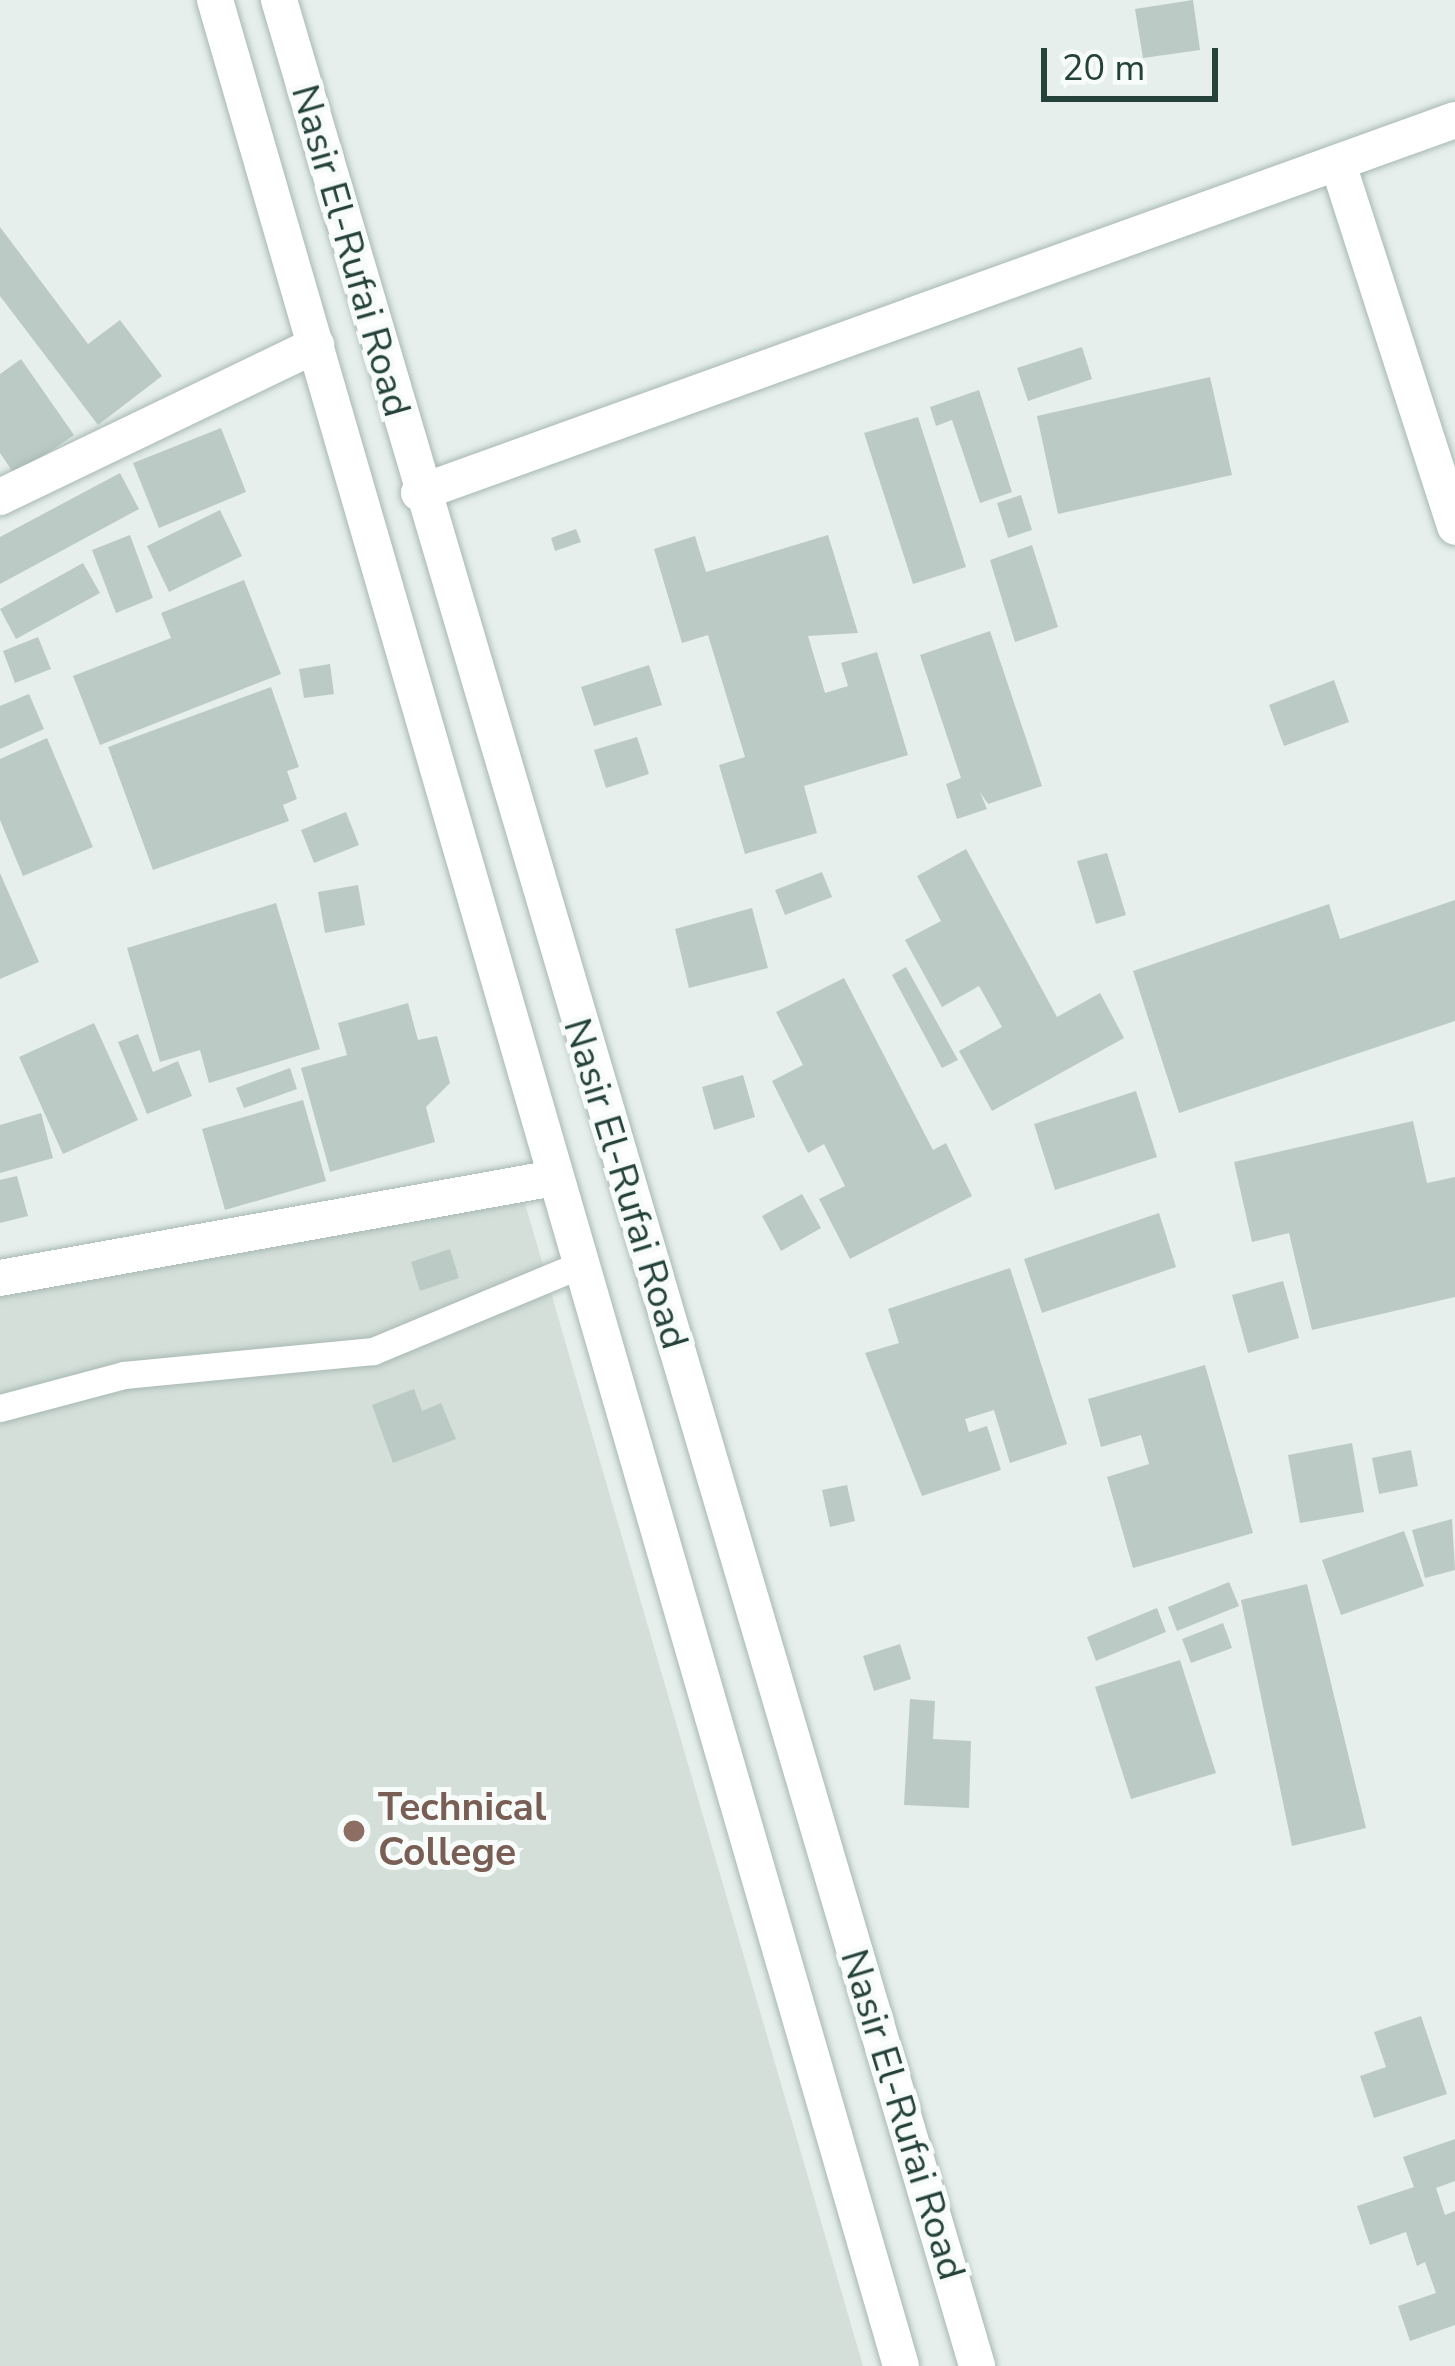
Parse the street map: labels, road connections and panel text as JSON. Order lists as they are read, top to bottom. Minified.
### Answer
{"streets":{"main road":["Nasir El-Rufai Road"]},"places":["Technical College"],"scale_bar":"20 m"}
